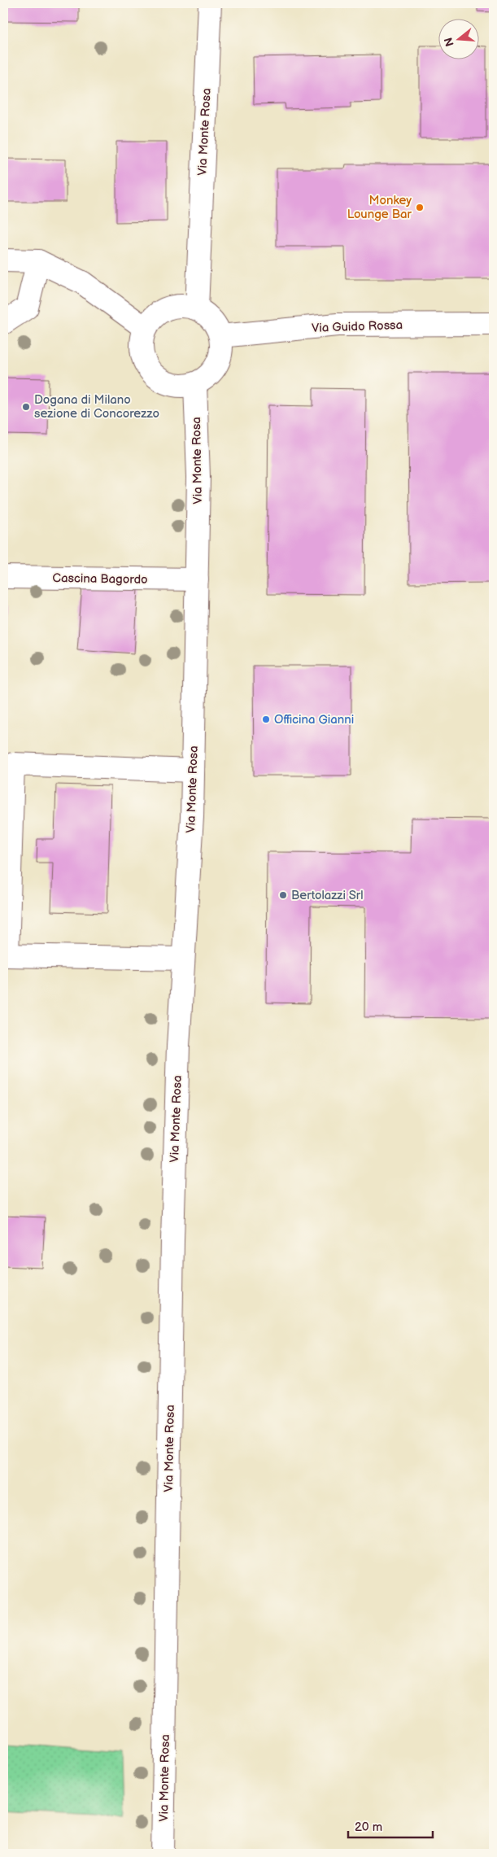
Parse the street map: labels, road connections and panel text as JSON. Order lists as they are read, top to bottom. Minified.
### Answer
{"streets":{"street":["Via Monte Rosa","Via Guido Rossa","Cascina Bagordo"]},"crossings":[["Via Monte Rosa","Via Guido Rossa"],["Via Monte Rosa","Cascina Bagordo"]],"places":["Monkey Lounge Bar","Dogana di Milano sezione di Concorezzo","Officina Gianni","Bertolazzi Srl"],"scale_bar":"20 m","north":"left"}
